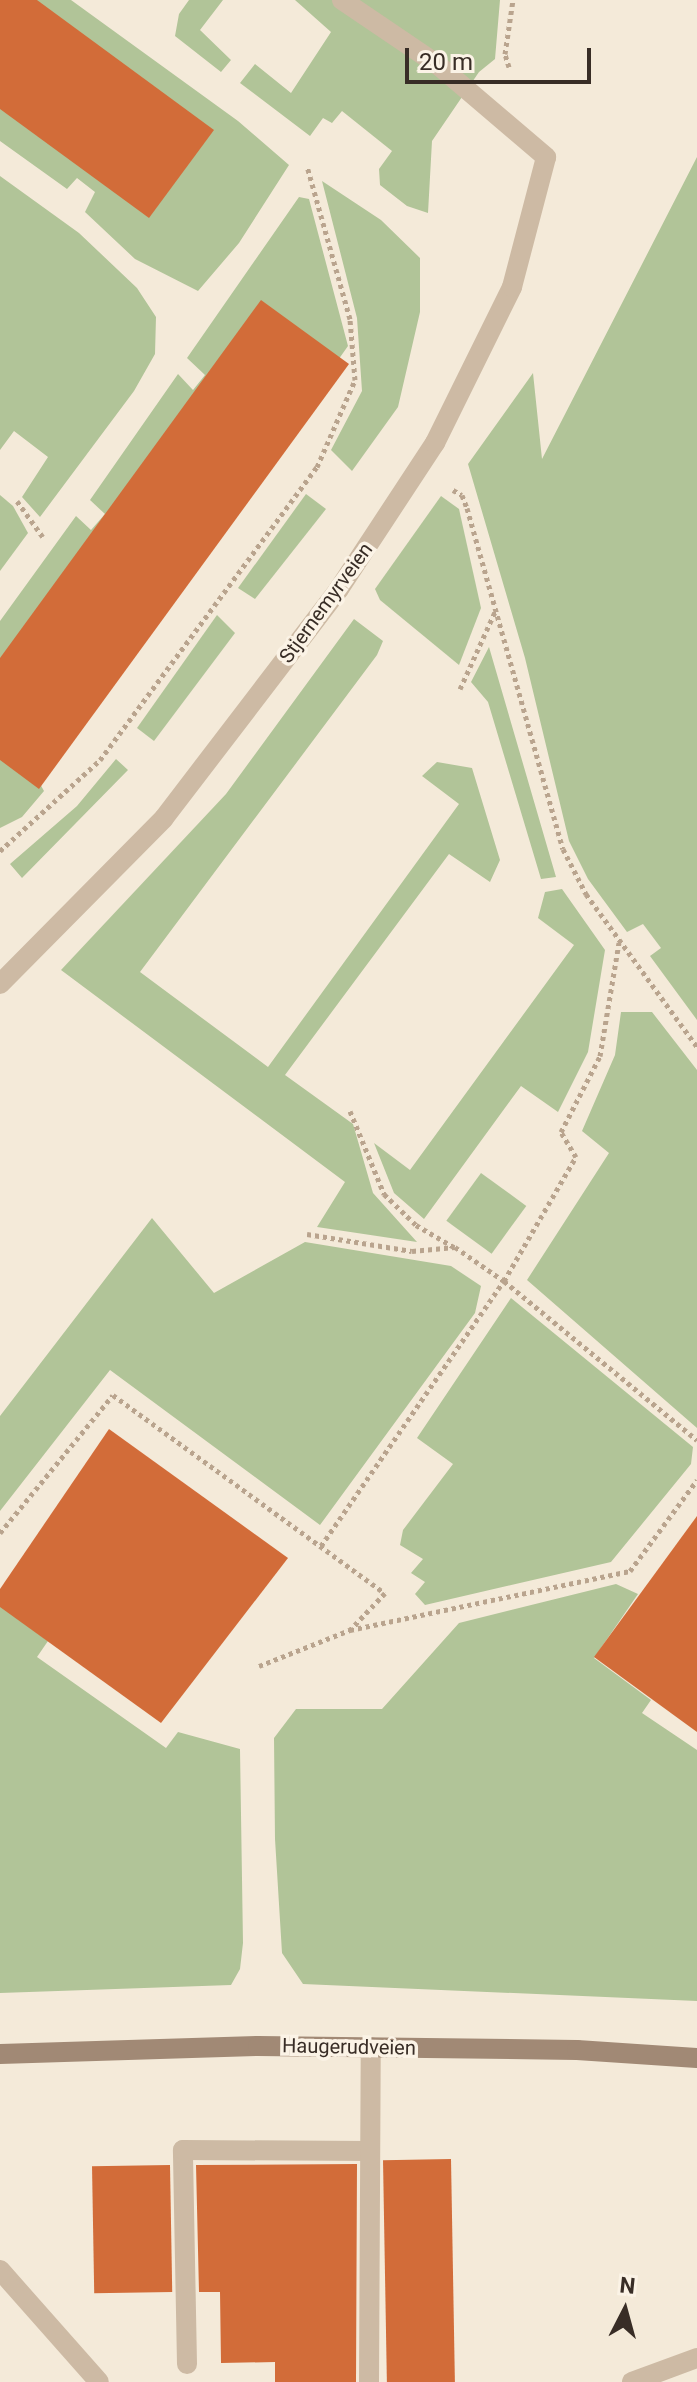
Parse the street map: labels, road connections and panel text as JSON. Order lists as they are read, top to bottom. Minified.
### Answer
{"streets":{"street":["Stjernemyrveien","Haugerudveien"]},"scale_bar":"20 m","north":"top"}
